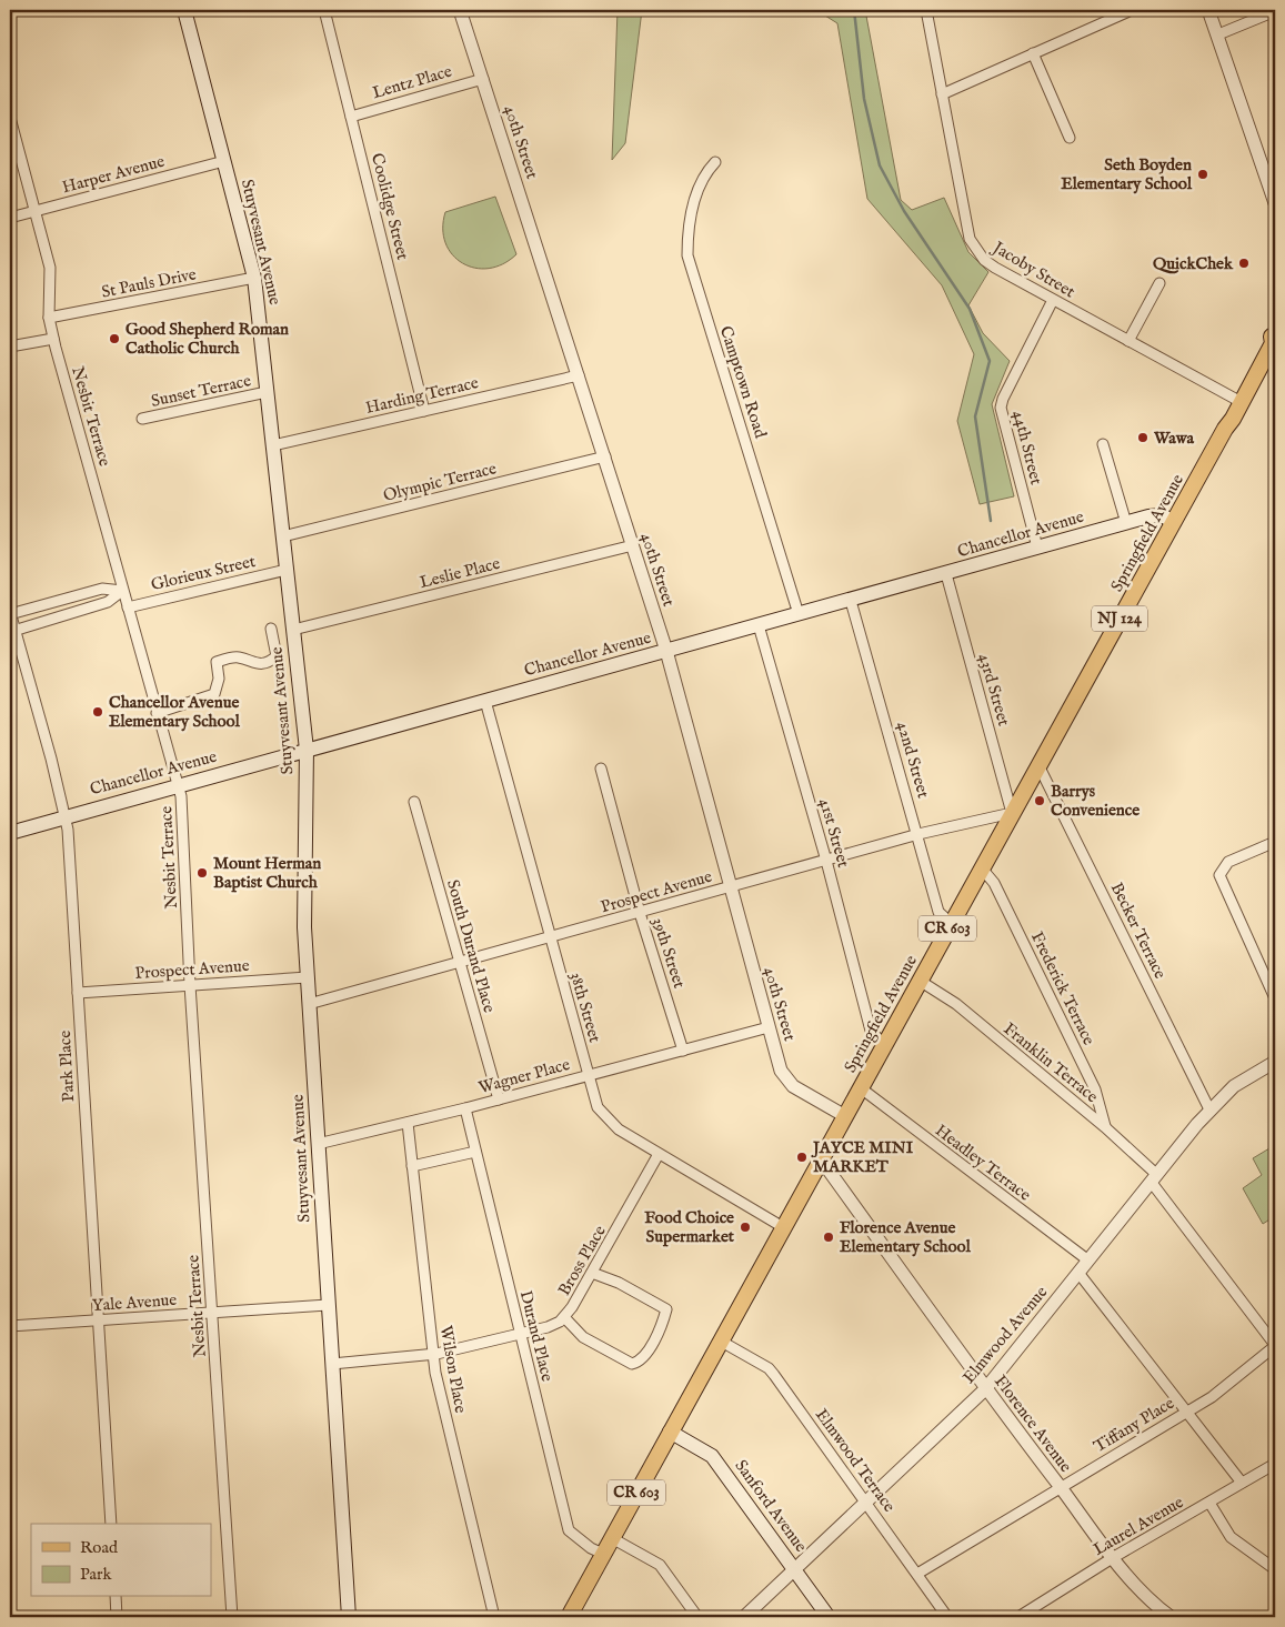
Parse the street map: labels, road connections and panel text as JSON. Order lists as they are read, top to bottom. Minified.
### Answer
{"streets":{"main road":["Stuyvesant Avenue","Springfield Avenue","Chancellor Avenue","NJ 124","CR 603","Sanford Avenue"],"street":["Lentz Place","40th Street","Harper Avenue","Coolidge Street","Jacoby Street","St Pauls Drive","Camptown Road","Sunset Terrace","Harding Terrace","Nesbit Terrace","44th Street","Olympic Terrace","Glorieux Street","Leslie Place","43rd Street","42nd Street","41st Street","Prospect Avenue","Becker Terrace","South Durand Place","39th Street","Frederick Terrace","38th Street","Franklin Terrace","Park Place","Wagner Place","Headley Terrace","Bross Place","Yale Avenue","Elmwood Avenue","Durand Place","Wilson Place","Florence Avenue","Tiffany Place","Elmwood Terrace","Laurel Avenue"]},"crossings":[["Lentz Place","40th Street"],["Lentz Place","Coolidge Street"],["40th Street","Harding Terrace"],["40th Street","Olympic Terrace"],["40th Street","Springfield Avenue"],["40th Street","Chancellor Avenue"],["40th Street","Leslie Place"],["40th Street","Prospect Avenue"],["40th Street","Wagner Place"],["Harper Avenue","Stuyvesant Avenue"],["Harper Avenue","Nesbit Terrace"],["Coolidge Street","Harding Terrace"],["Stuyvesant Avenue","St Pauls Drive"],["Stuyvesant Avenue","Sunset Terrace"],["Stuyvesant Avenue","Harding Terrace"],["Stuyvesant Avenue","Olympic Terrace"],["Stuyvesant Avenue","Chancellor Avenue"],["Stuyvesant Avenue","Glorieux Street"],["Stuyvesant Avenue","Leslie Place"],["Stuyvesant Avenue","Prospect Avenue"],["Stuyvesant Avenue","Wagner Place"],["Stuyvesant Avenue","Bross Place"],["Stuyvesant Avenue","Yale Avenue"],["Jacoby Street","44th Street"],["Jacoby Street","Springfield Avenue"],["St Pauls Drive","Nesbit Terrace"],["Camptown Road","Chancellor Avenue"],["Nesbit Terrace","Chancellor Avenue"],["Nesbit Terrace","Glorieux Street"],["Nesbit Terrace","Prospect Avenue"],["Nesbit Terrace","Yale Avenue"],["44th Street","Chancellor Avenue"],["Springfield Avenue","Chancellor Avenue"],["Springfield Avenue","43rd Street"],["Springfield Avenue","42nd Street"],["Springfield Avenue","41st Street"],["Springfield Avenue","Prospect Avenue"],["Springfield Avenue","Becker Terrace"],["Springfield Avenue","Frederick Terrace"],["Springfield Avenue","38th Street"],["Springfield Avenue","Franklin Terrace"],["Springfield Avenue","Headley Terrace"],["Springfield Avenue","Durand Place"],["Springfield Avenue","Florence Avenue"],["Springfield Avenue","Elmwood Terrace"],["Springfield Avenue","Sanford Avenue"],["Chancellor Avenue","43rd Street"],["Chancellor Avenue","42nd Street"],["Chancellor Avenue","41st Street"],["Chancellor Avenue","38th Street"],["Chancellor Avenue","Park Place"],["43rd Street","Prospect Avenue"],["42nd Street","Prospect Avenue"],["41st Street","Prospect Avenue"],["Prospect Avenue","South Durand Place"],["Prospect Avenue","39th Street"],["Prospect Avenue","38th Street"],["Prospect Avenue","Park Place"],["Becker Terrace","Elmwood Avenue"],["South Durand Place","Wagner Place"],["39th Street","Wagner Place"],["Frederick Terrace","Franklin Terrace"],["38th Street","Wagner Place"],["38th Street","Bross Place"],["Franklin Terrace","Elmwood Avenue"],["Franklin Terrace","Tiffany Place"],["Park Place","Yale Avenue"],["Wagner Place","Durand Place"],["Wagner Place","Wilson Place"],["Headley Terrace","Elmwood Avenue"],["Bross Place","Durand Place"],["Bross Place","Wilson Place"],["Elmwood Avenue","Florence Avenue"],["Elmwood Avenue","Elmwood Terrace"],["Elmwood Avenue","Sanford Avenue"],["Florence Avenue","Tiffany Place"],["Florence Avenue","Laurel Avenue"],["Tiffany Place","Elmwood Terrace"]],"places":["Seth Boyden Elementary School","QuickChek","Good Shepherd Roman Catholic Church","Wawa","Chancellor Avenue Elementary School","Barrys Convenience","Mount Herman Baptist Church","JAYCE MINI MARKET","Food Choice Supermarket","Florence Avenue Elementary School"],"legend":["Road","Park"]}
